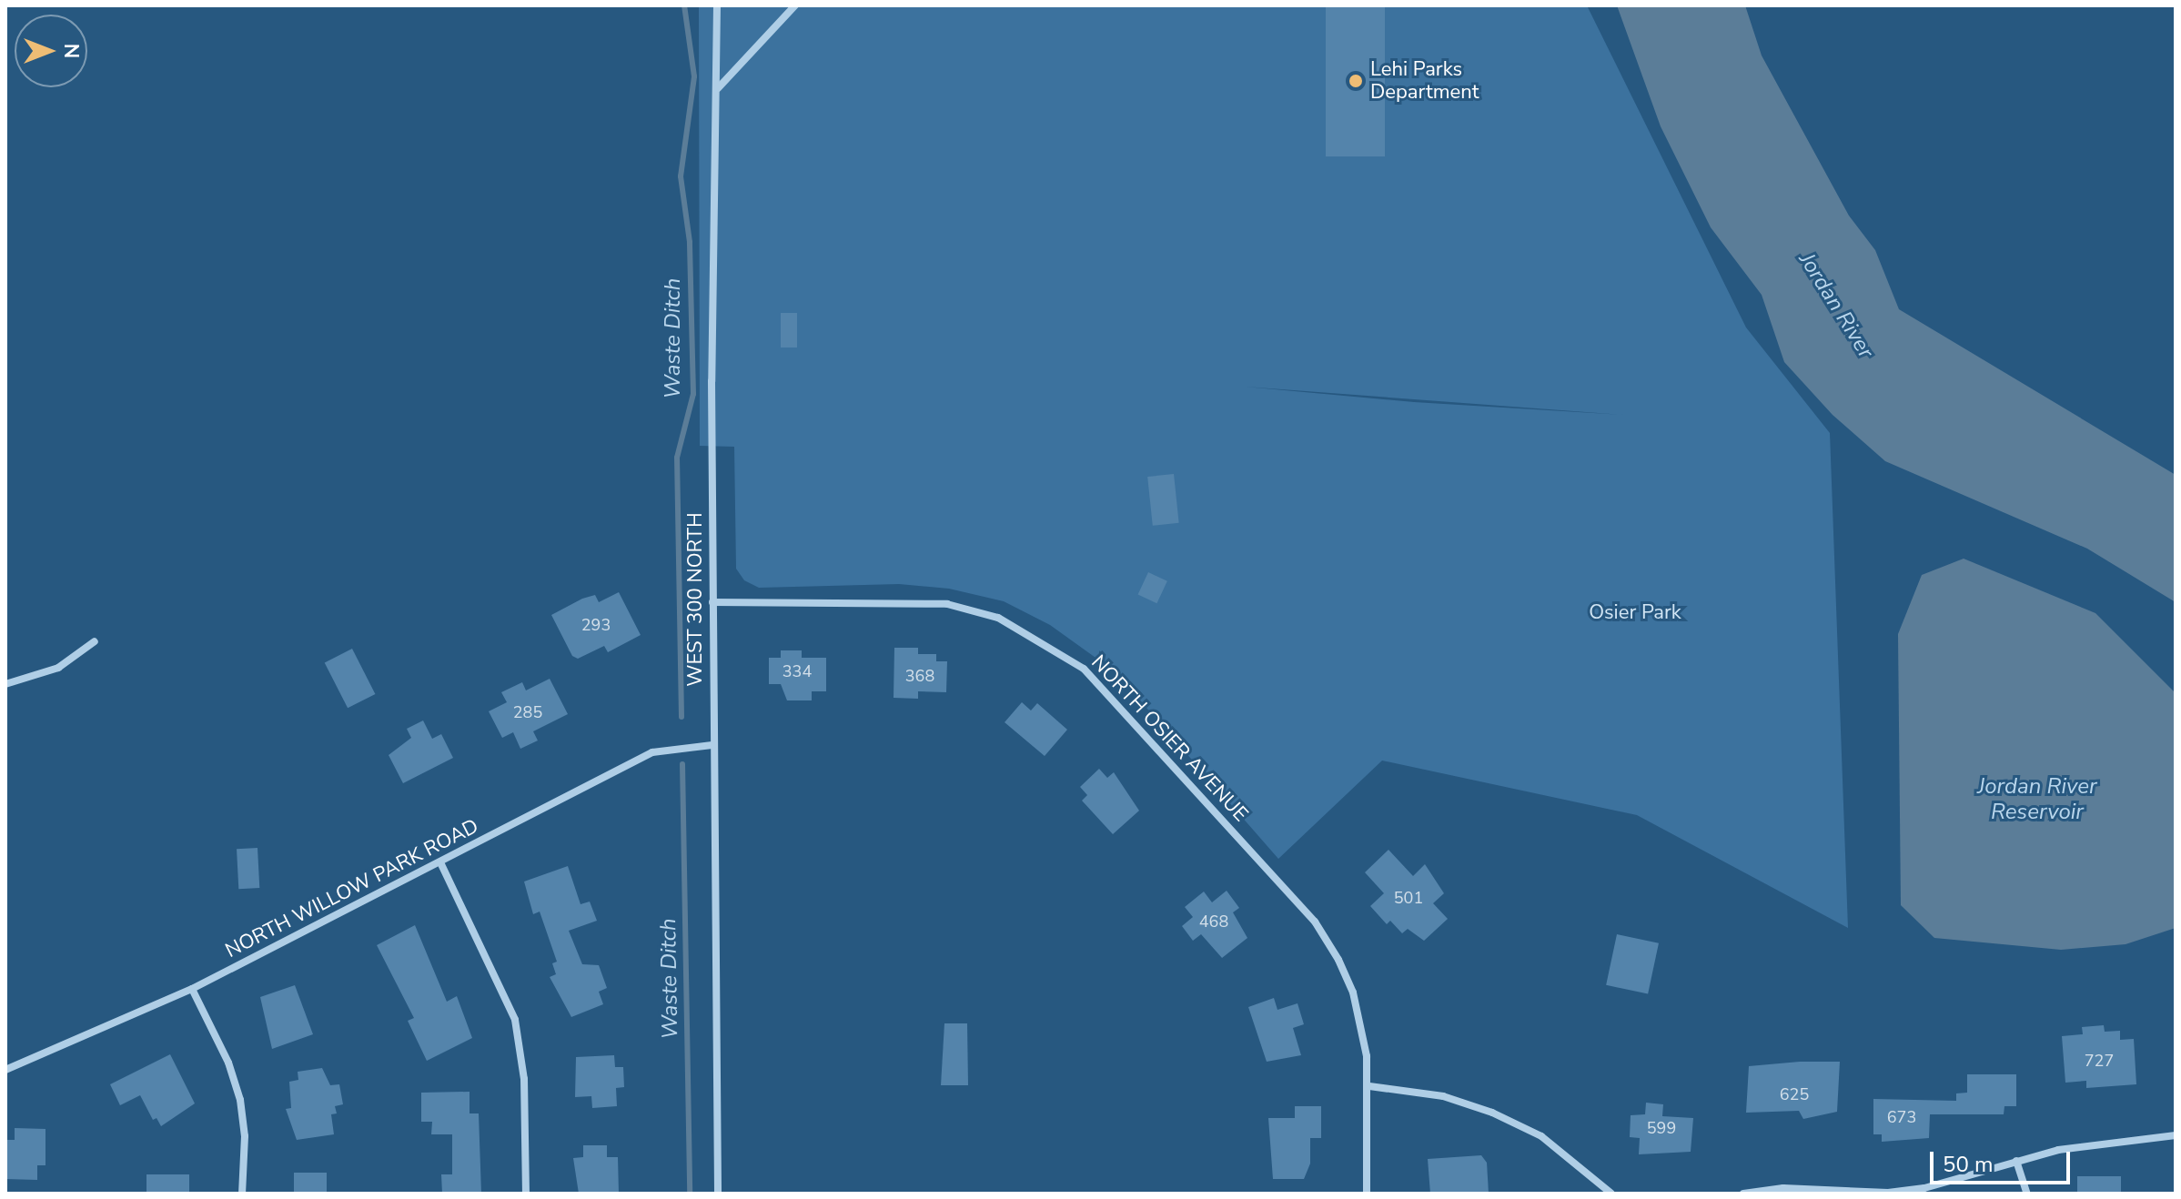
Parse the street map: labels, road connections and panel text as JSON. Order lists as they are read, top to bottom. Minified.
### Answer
{"streets":{"street":["WEST 300 NORTH","NORTH OSIER AVENUE","NORTH WILLOW PARK ROAD"]},"crossings":[["WEST 300 NORTH","NORTH OSIER AVENUE"],["WEST 300 NORTH","NORTH WILLOW PARK ROAD"]],"water":["Jordan River","Waste Ditch","Jordan River Reservoir"],"parks":["Osier Park"],"places":["Lehi Parks Department"],"house_numbers":["293","334","368","285","501","468","727","625","673","599"],"scale_bar":"50 m","north":"right"}
